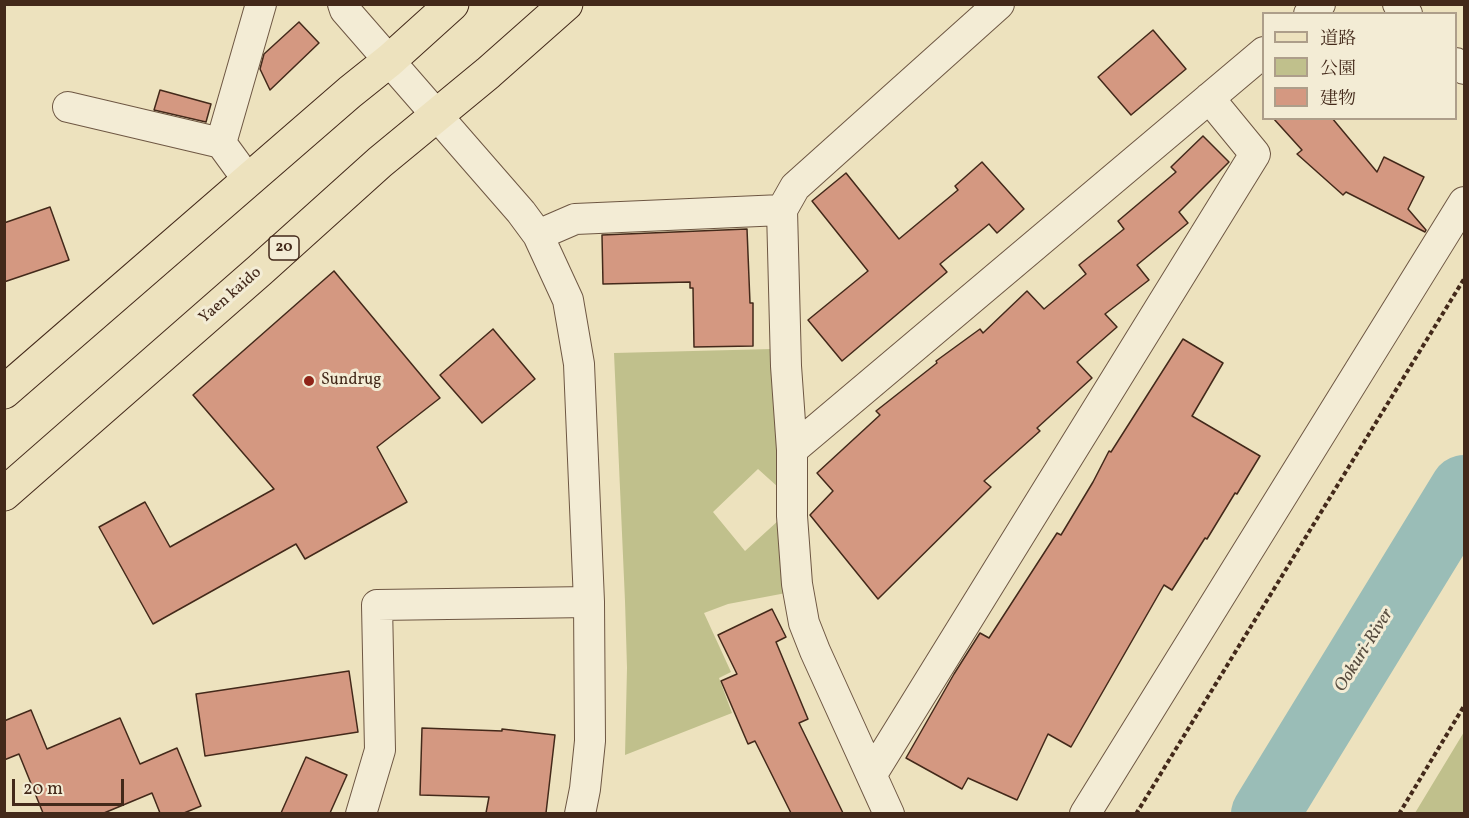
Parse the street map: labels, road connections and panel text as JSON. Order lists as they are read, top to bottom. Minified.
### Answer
{"streets":{"main road":["20","Yaen kaido"]},"water":["Ookuri-River"],"places":["Sundrug"],"legend":["道路","公園","建物"],"scale_bar":"20 m"}
